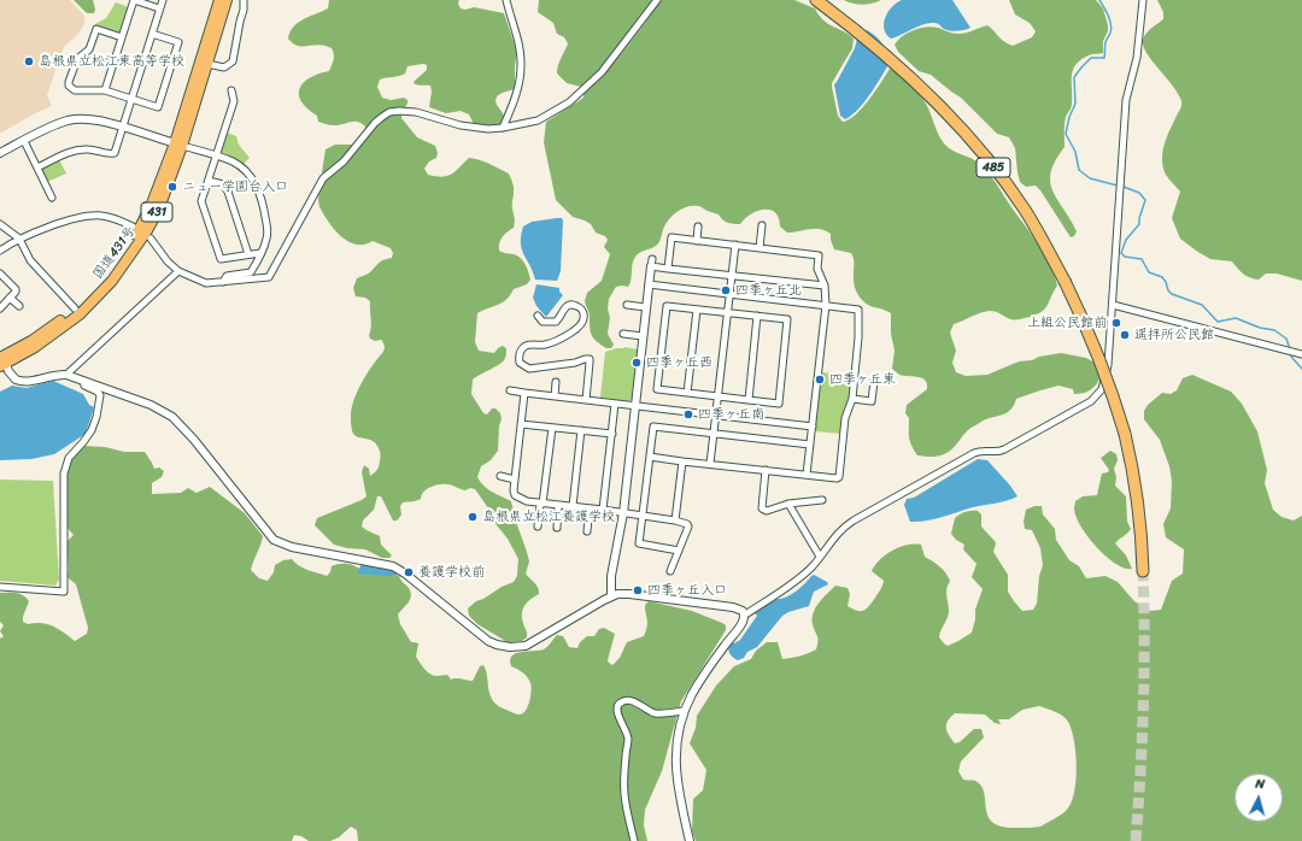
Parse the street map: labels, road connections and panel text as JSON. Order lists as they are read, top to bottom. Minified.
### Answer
{"streets":{"highway":["485","431","国道431号"]},"places":["島根県立松江東高等学校","ニュー学園台入口","四季ヶ丘北","上組公民館前","遥拝所公民館","四季ヶ丘西","四季ヶ丘東","四季ヶ丘南","島根県立松江養護学校","養護学校前","四季ヶ丘入口"],"north":"top"}
